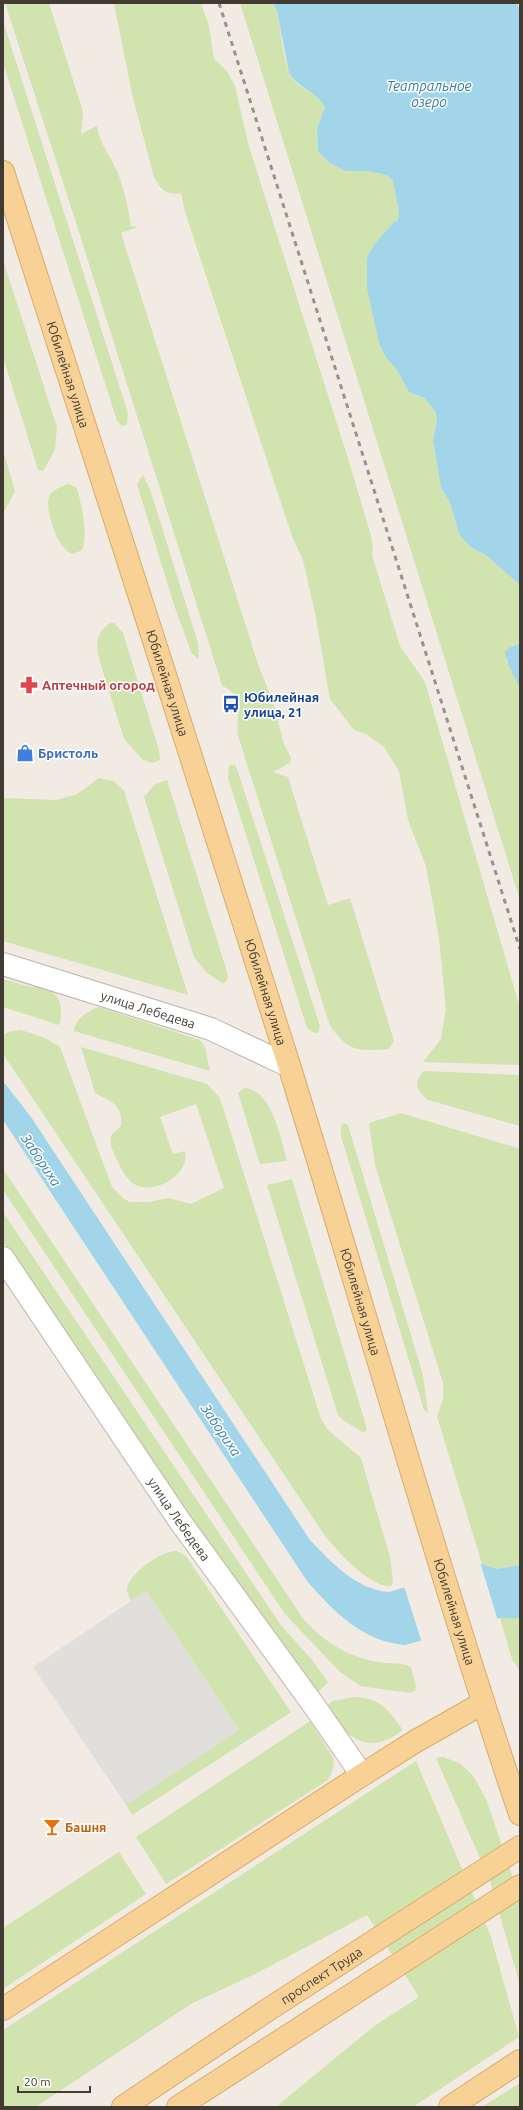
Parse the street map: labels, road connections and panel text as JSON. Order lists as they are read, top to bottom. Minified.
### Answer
{"streets":{"main road":["Юбилейная улица","проспект Труда"],"street":["улица Лебедева"]},"crossings":[["Юбилейная улица","улица Лебедева"]],"water":["Театральное озеро","Забориха"],"places":{"pharmacy":["Аптечный огород"],"bus stop":["Юбилейная улица, 21"],"shop":["Бристоль"],"bar":["Башня"]},"scale_bar":"20 m"}
